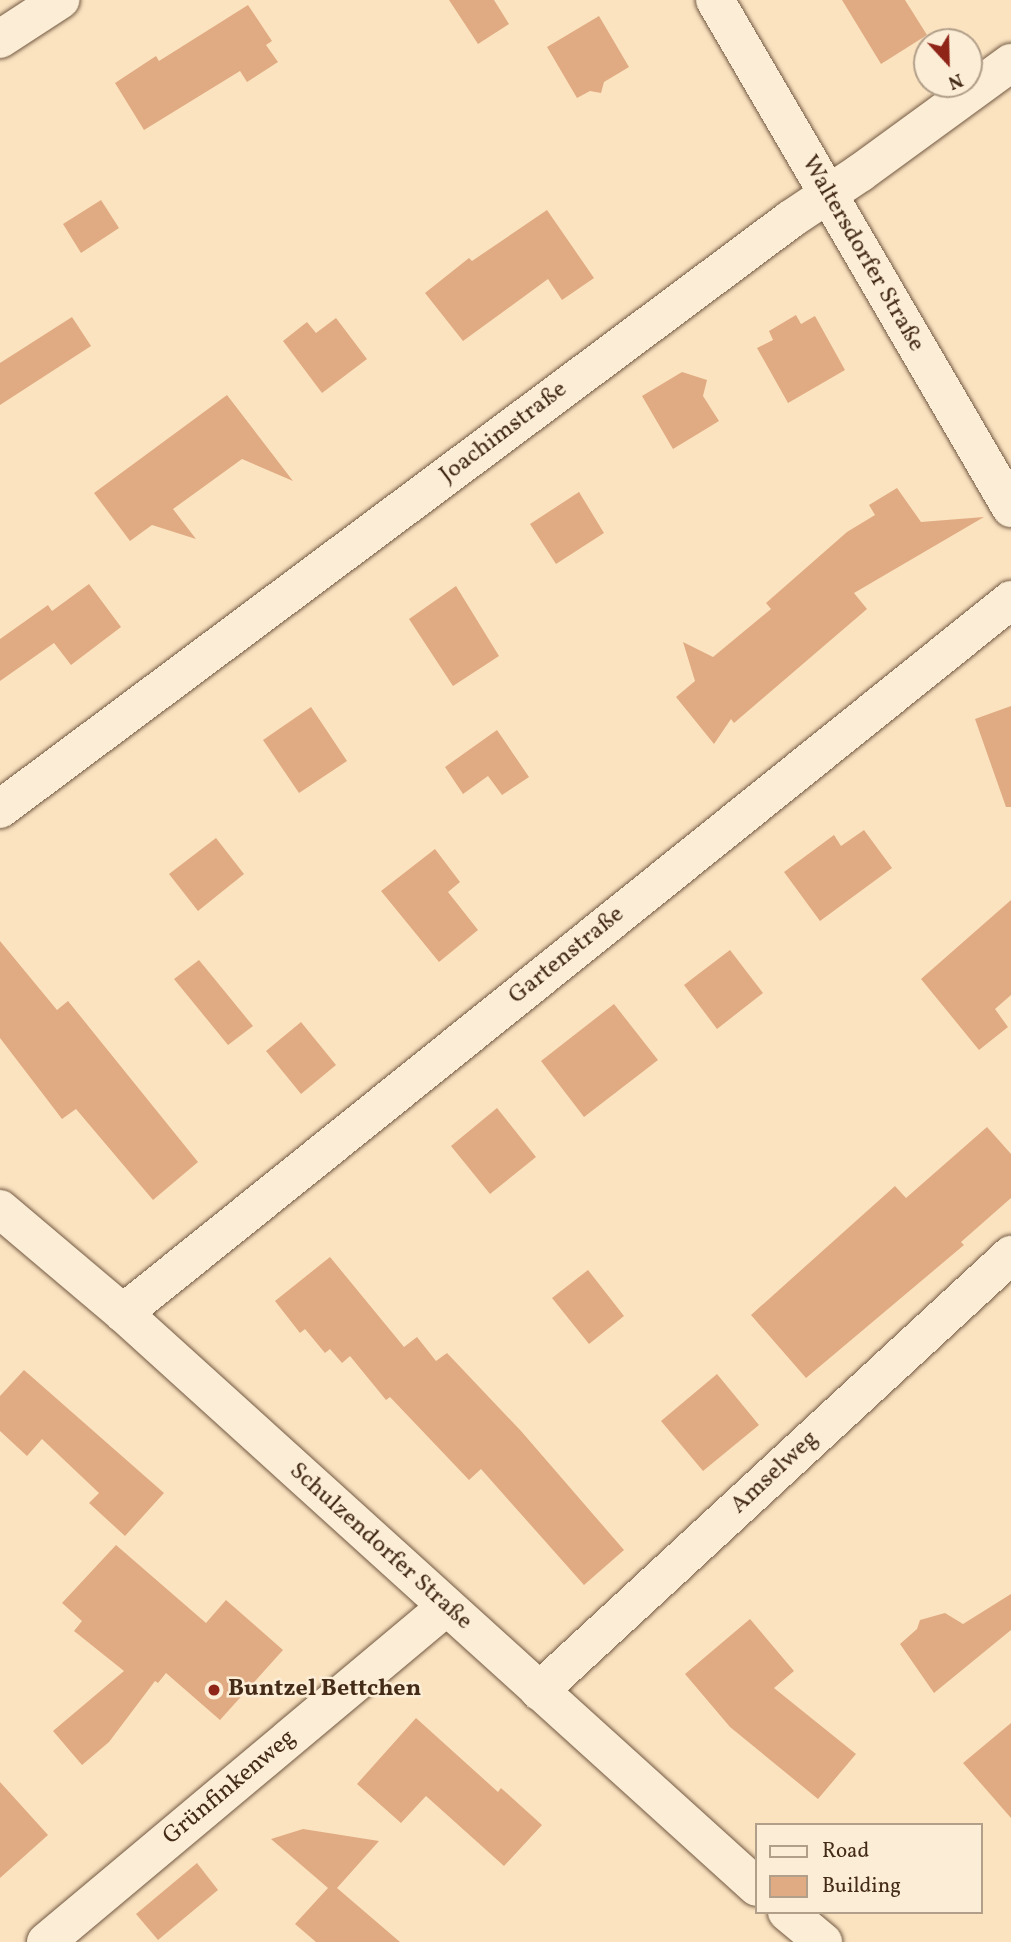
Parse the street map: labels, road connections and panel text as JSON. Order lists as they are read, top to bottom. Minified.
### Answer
{"streets":{"street":["Waltersdorfer Straße","Joachimstraße","Gartenstraße","Amselweg","Schulzendorfer Straße","Grünfinkenweg"]},"crossings":[["Waltersdorfer Straße","Joachimstraße"],["Gartenstraße","Schulzendorfer Straße"],["Amselweg","Schulzendorfer Straße"],["Schulzendorfer Straße","Grünfinkenweg"]],"places":["Buntzel Bettchen"],"legend":["Road","Building"],"north":"bottom"}
